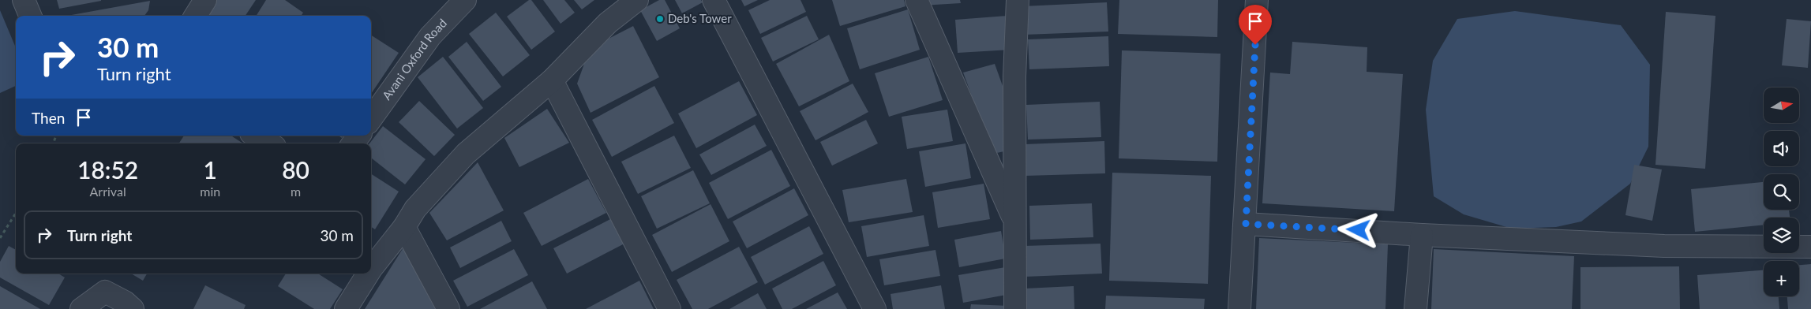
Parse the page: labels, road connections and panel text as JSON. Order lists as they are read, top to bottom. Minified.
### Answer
{"streets":{"street":["Avani Oxford Road"]},"places":["Deb's Tower"],"north":"right","page":{"turn":["30 m","Turn right"],"map_buttons":"+","then":"Then","eta":["18:52","Arrival","1","min","80","m"],"list":[{"name":"Turn right","value":"30 m"}]}}
